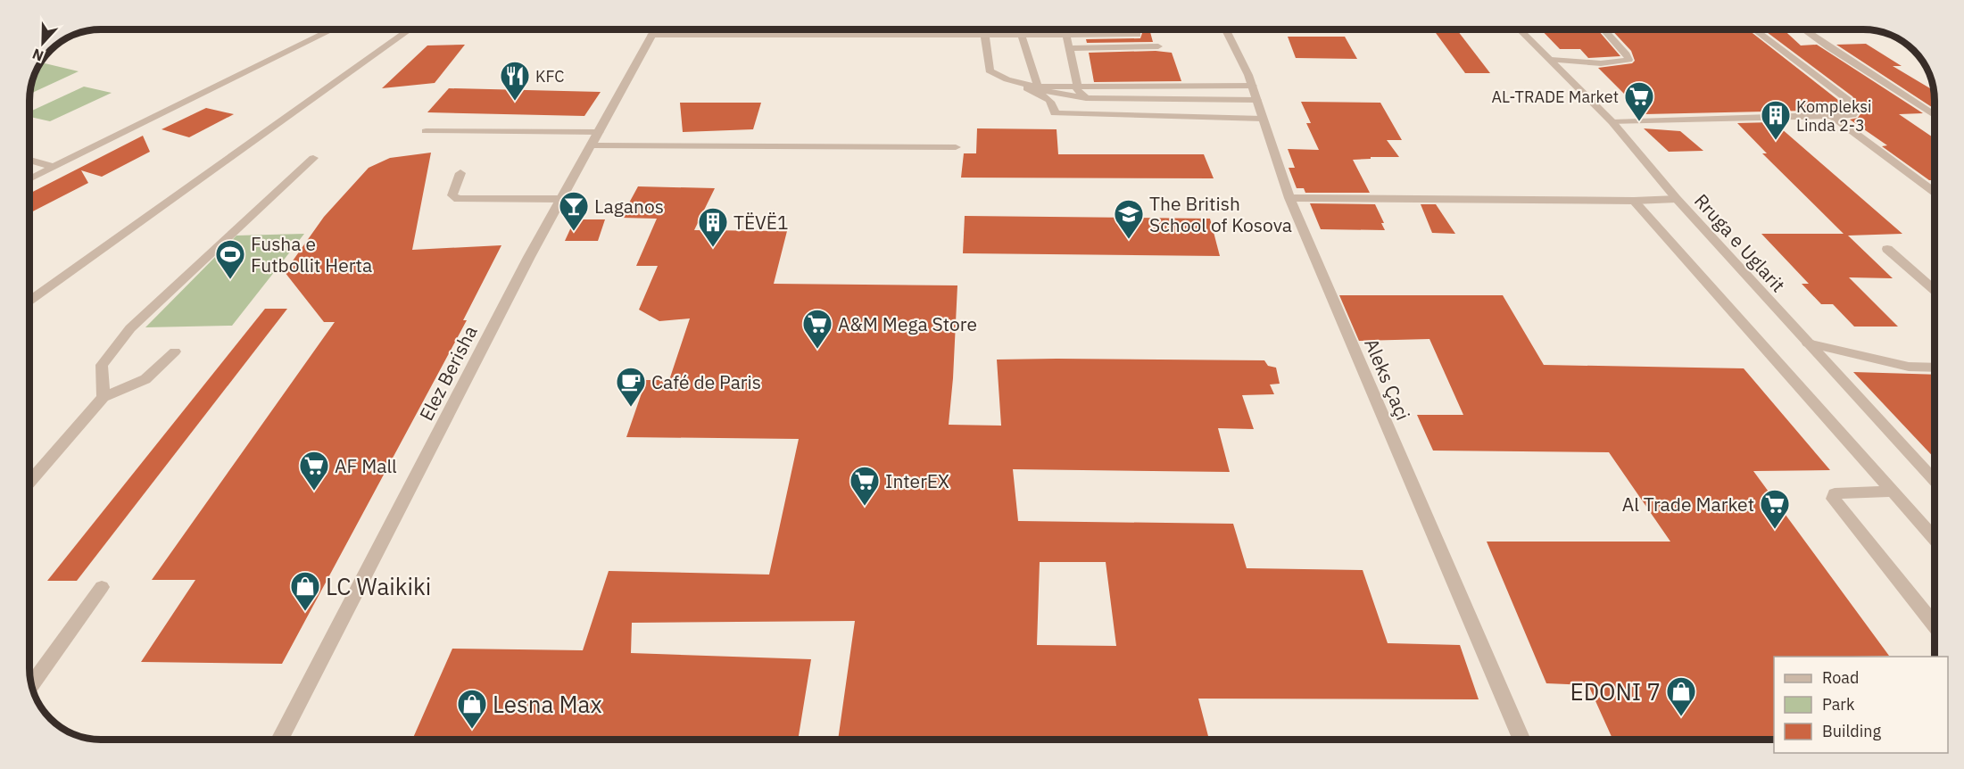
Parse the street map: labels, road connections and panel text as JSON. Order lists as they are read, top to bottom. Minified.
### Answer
{"streets":{"street":["Rruga e Uglarit","Elez Berisha","Aleks Çaçi"]},"places":{"restaurant":["KFC"],"supermarket":["AL-TRADE Market","A&M Mega Store","AF Mall","InterEX","Al Trade Market"],"building":["Kompleksi Linda 2-3","TËVË1"],"bar":["Laganos"],"school or university":["The British School of Kosova"],"sports":["Fusha e Futbollit Herta"],"cafe":["Café de Paris"],"shop":["LC Waikiki","EDONI 7","Lesna Max"]},"legend":["Road","Park","Building"],"north":"bottom"}
